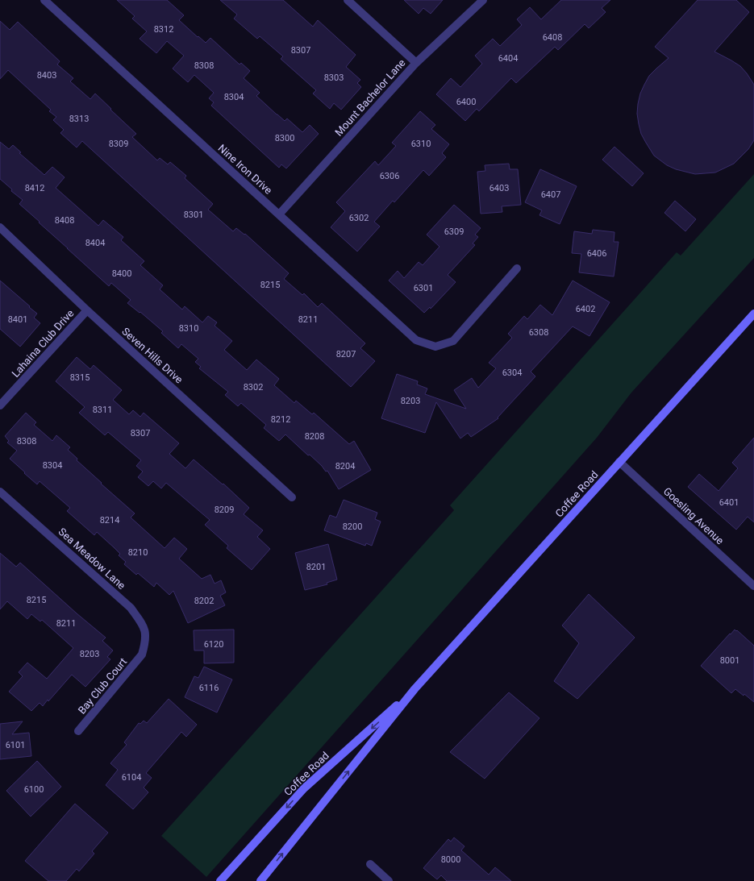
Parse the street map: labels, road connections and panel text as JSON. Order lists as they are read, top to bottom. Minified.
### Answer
{"streets":{"main road":["Coffee Road"],"street":["Mount Bachelor Lane","Nine Iron Drive","Lahaina Club Drive","Seven Hills Drive","Goesling Avenue","Sea Meadow Lane","Bay Club Court"]},"crossings":[["Mount Bachelor Lane","Nine Iron Drive"],["Lahaina Club Drive","Seven Hills Drive"],["Coffee Road","Goesling Avenue"],["Sea Meadow Lane","Bay Club Court"]],"house_numbers":["8312","6408","8307","6404","8308","8403","8303","8304","6400","8313","8300","8309","6310","6306","8412","6403","6407","8301","6302","8408","6309","8404","6406","8400","8215","6301","6402","8401","8211","8310","6308","8207","6304","8315","8302","8203","8311","8212","8307","8208","8308","8304","8204","6401","8209","8214","8200","8210","8201","8215","8202","8211","6120","8203","8001","6116","6101","6104","6100","8000"]}
